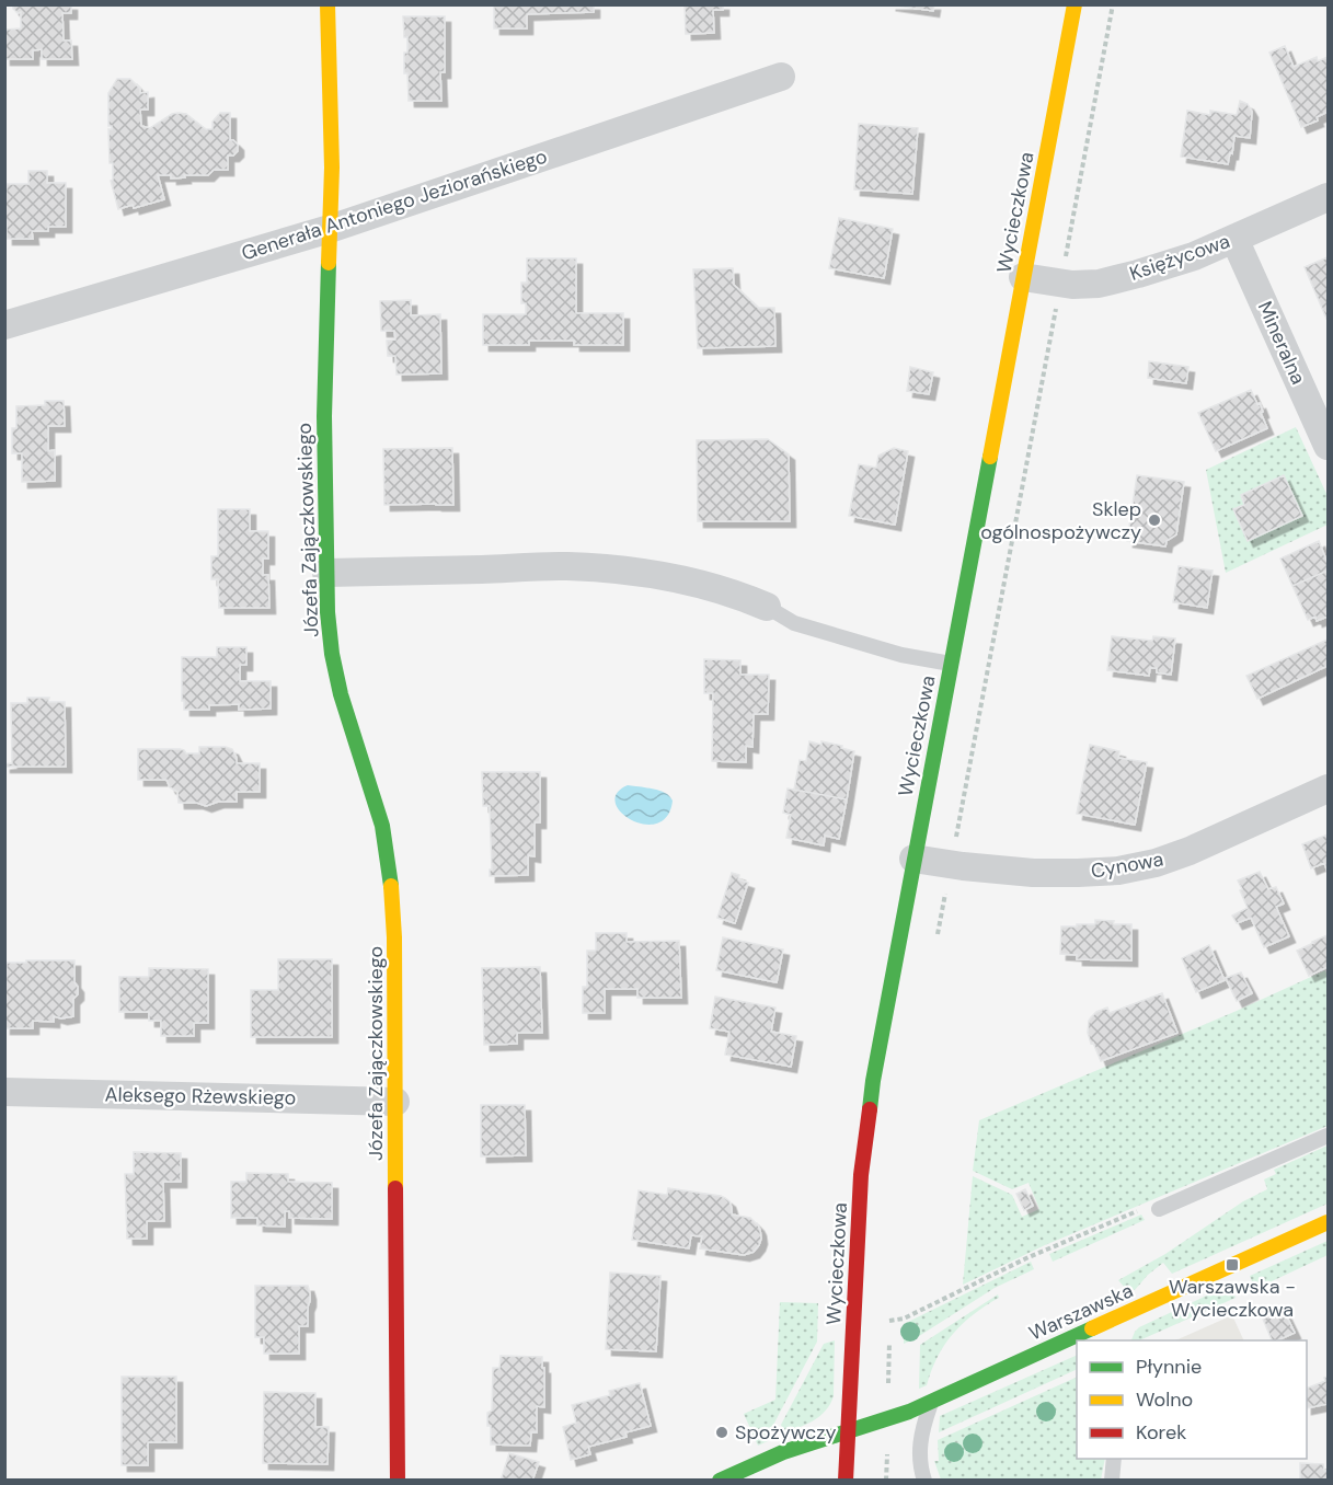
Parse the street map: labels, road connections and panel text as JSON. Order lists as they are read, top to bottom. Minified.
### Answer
{"streets":{"street":["Generała Antoniego Jeziorańskiego","Wycieczkowa","Księżycowa","Mineralna","Józefa Zajączkowskiego","Cynowa","Aleksego Rżewskiego","Warszawska"]},"crossings":[["Generała Antoniego Jeziorańskiego","Józefa Zajączkowskiego"],["Wycieczkowa","Księżycowa"],["Wycieczkowa","Cynowa"],["Wycieczkowa","Warszawska"],["Księżycowa","Mineralna"],["Józefa Zajączkowskiego","Aleksego Rżewskiego"]],"places":{"other":["Sklep ogólnospożywczy","Spożywczy"],"transit":["Warszawska - Wycieczkowa"]},"legend":["Płynnie","Wolno","Korek"]}
